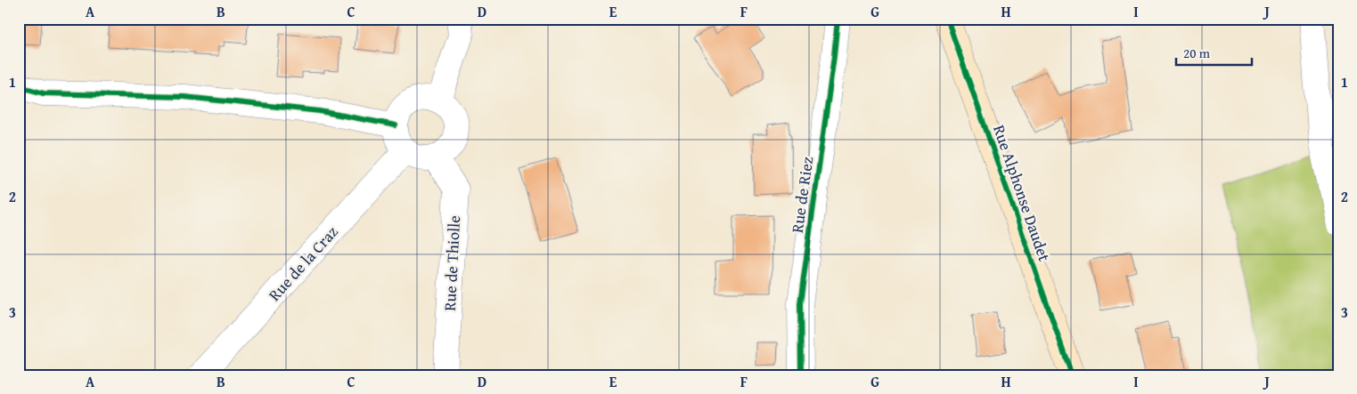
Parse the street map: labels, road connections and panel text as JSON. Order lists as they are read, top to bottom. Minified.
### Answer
{"streets":{"street":["Rue Alphonse Daudet","Rue de Riez","Rue de la Craz","Rue de Thiolle"]},"crossings":[["Rue de la Craz","Rue de Thiolle"]],"scale_bar":"20 m","grid":{"columns":["A","B","C","D","E","F","G","H","I","J"],"rows":["1","2","3"]}}
